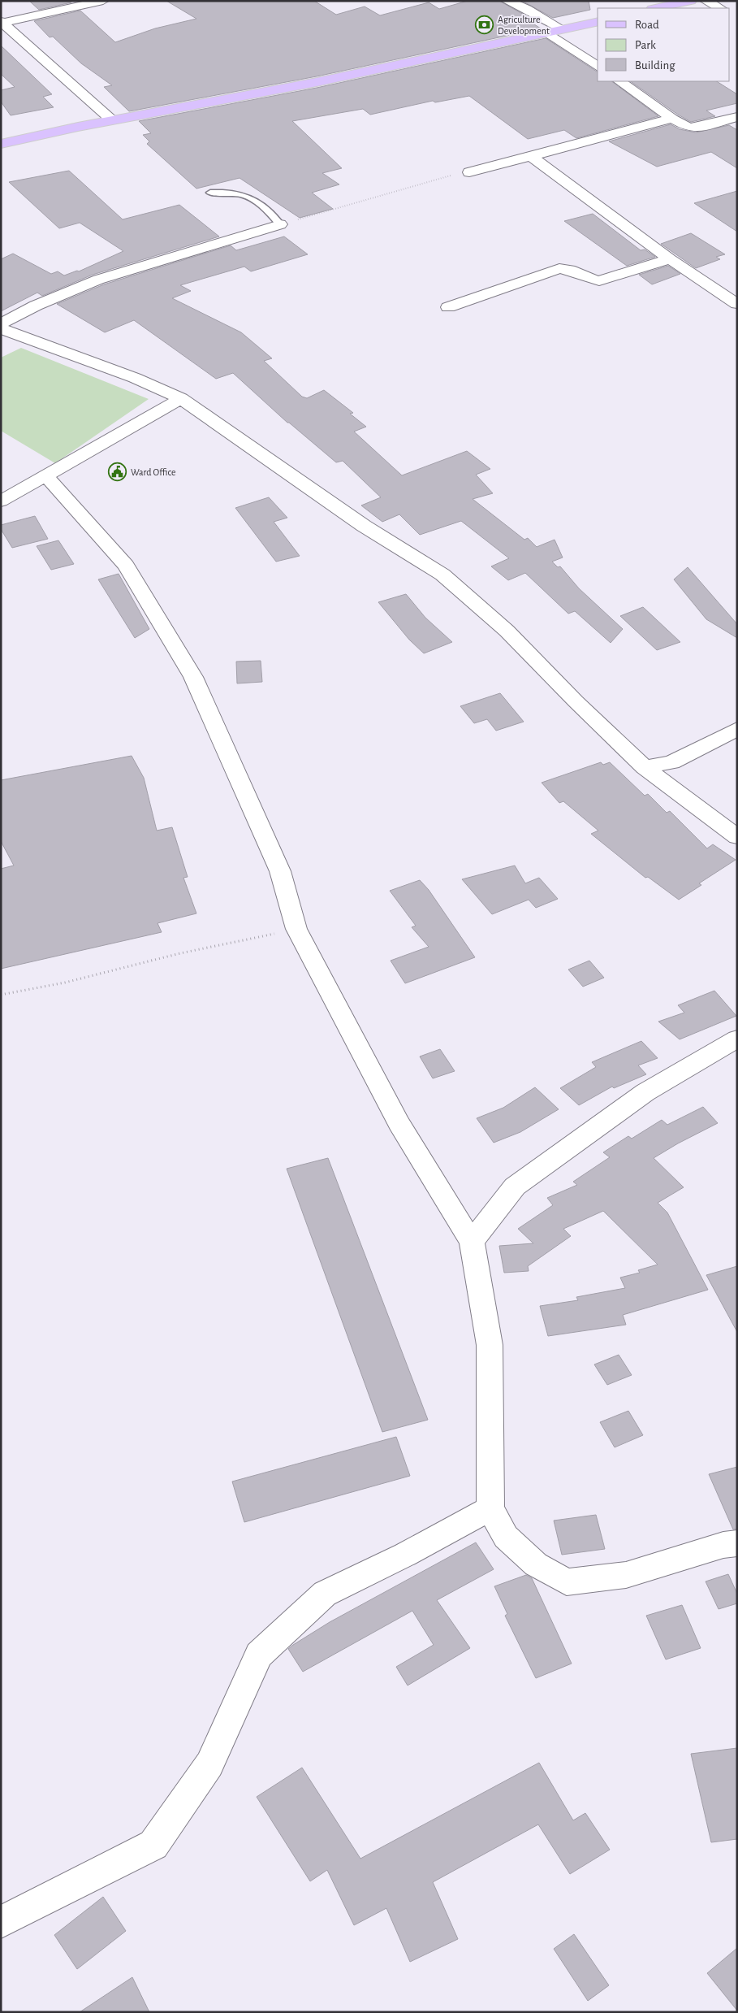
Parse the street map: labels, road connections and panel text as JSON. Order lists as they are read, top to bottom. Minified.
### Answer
{"places":{"bank":["Agriculture Development"],"public building":["Ward Office"]},"legend":["Road","Park","Building"]}
